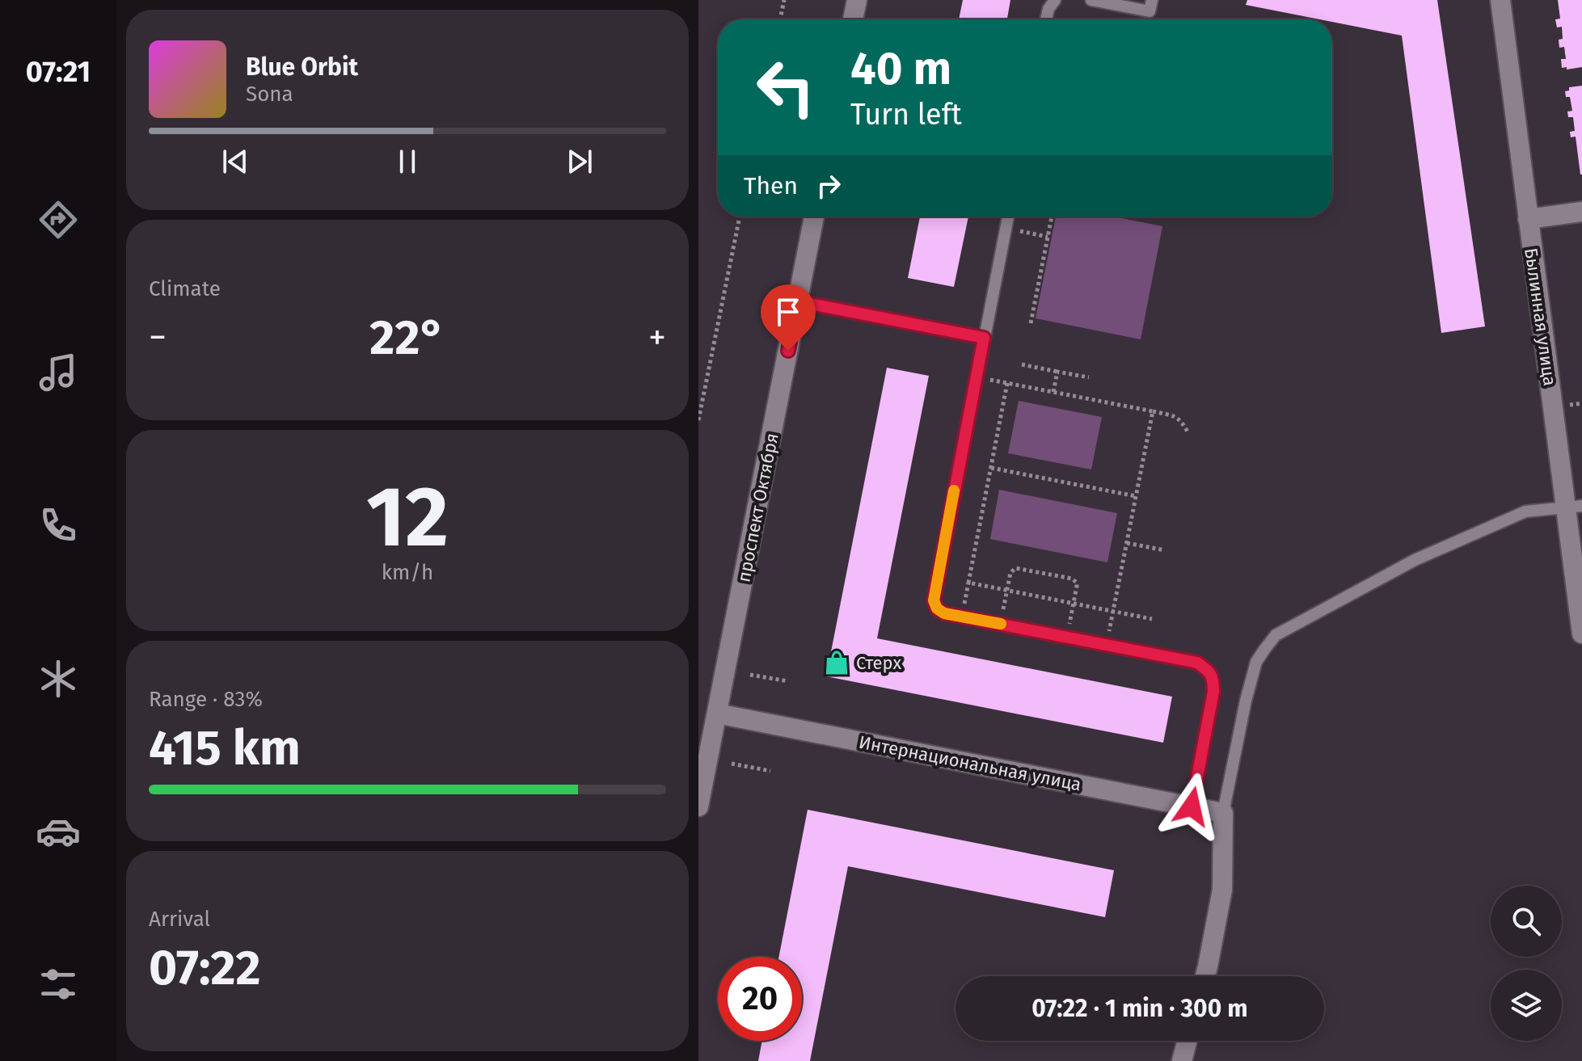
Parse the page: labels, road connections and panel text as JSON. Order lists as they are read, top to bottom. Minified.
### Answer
{"streets":{"street":["Былинная улица","проспект Октября","Интернациональная улица"]},"crossings":[["проспект Октября","Интернациональная улица"]],"places":{"shop":["Стерх"]},"page":{"tabs":"07:21","turn":["40 m","Turn left"],"song":["Blue Orbit","Sona"],"then":"Then","tile":["Climate",["12","km/h"],["Range · 83%","415 km"],["Arrival","07:22"]],"heat":["−","22°","+"],"limit":"20","trip":"07:22 · 1 min · 300 m"}}
